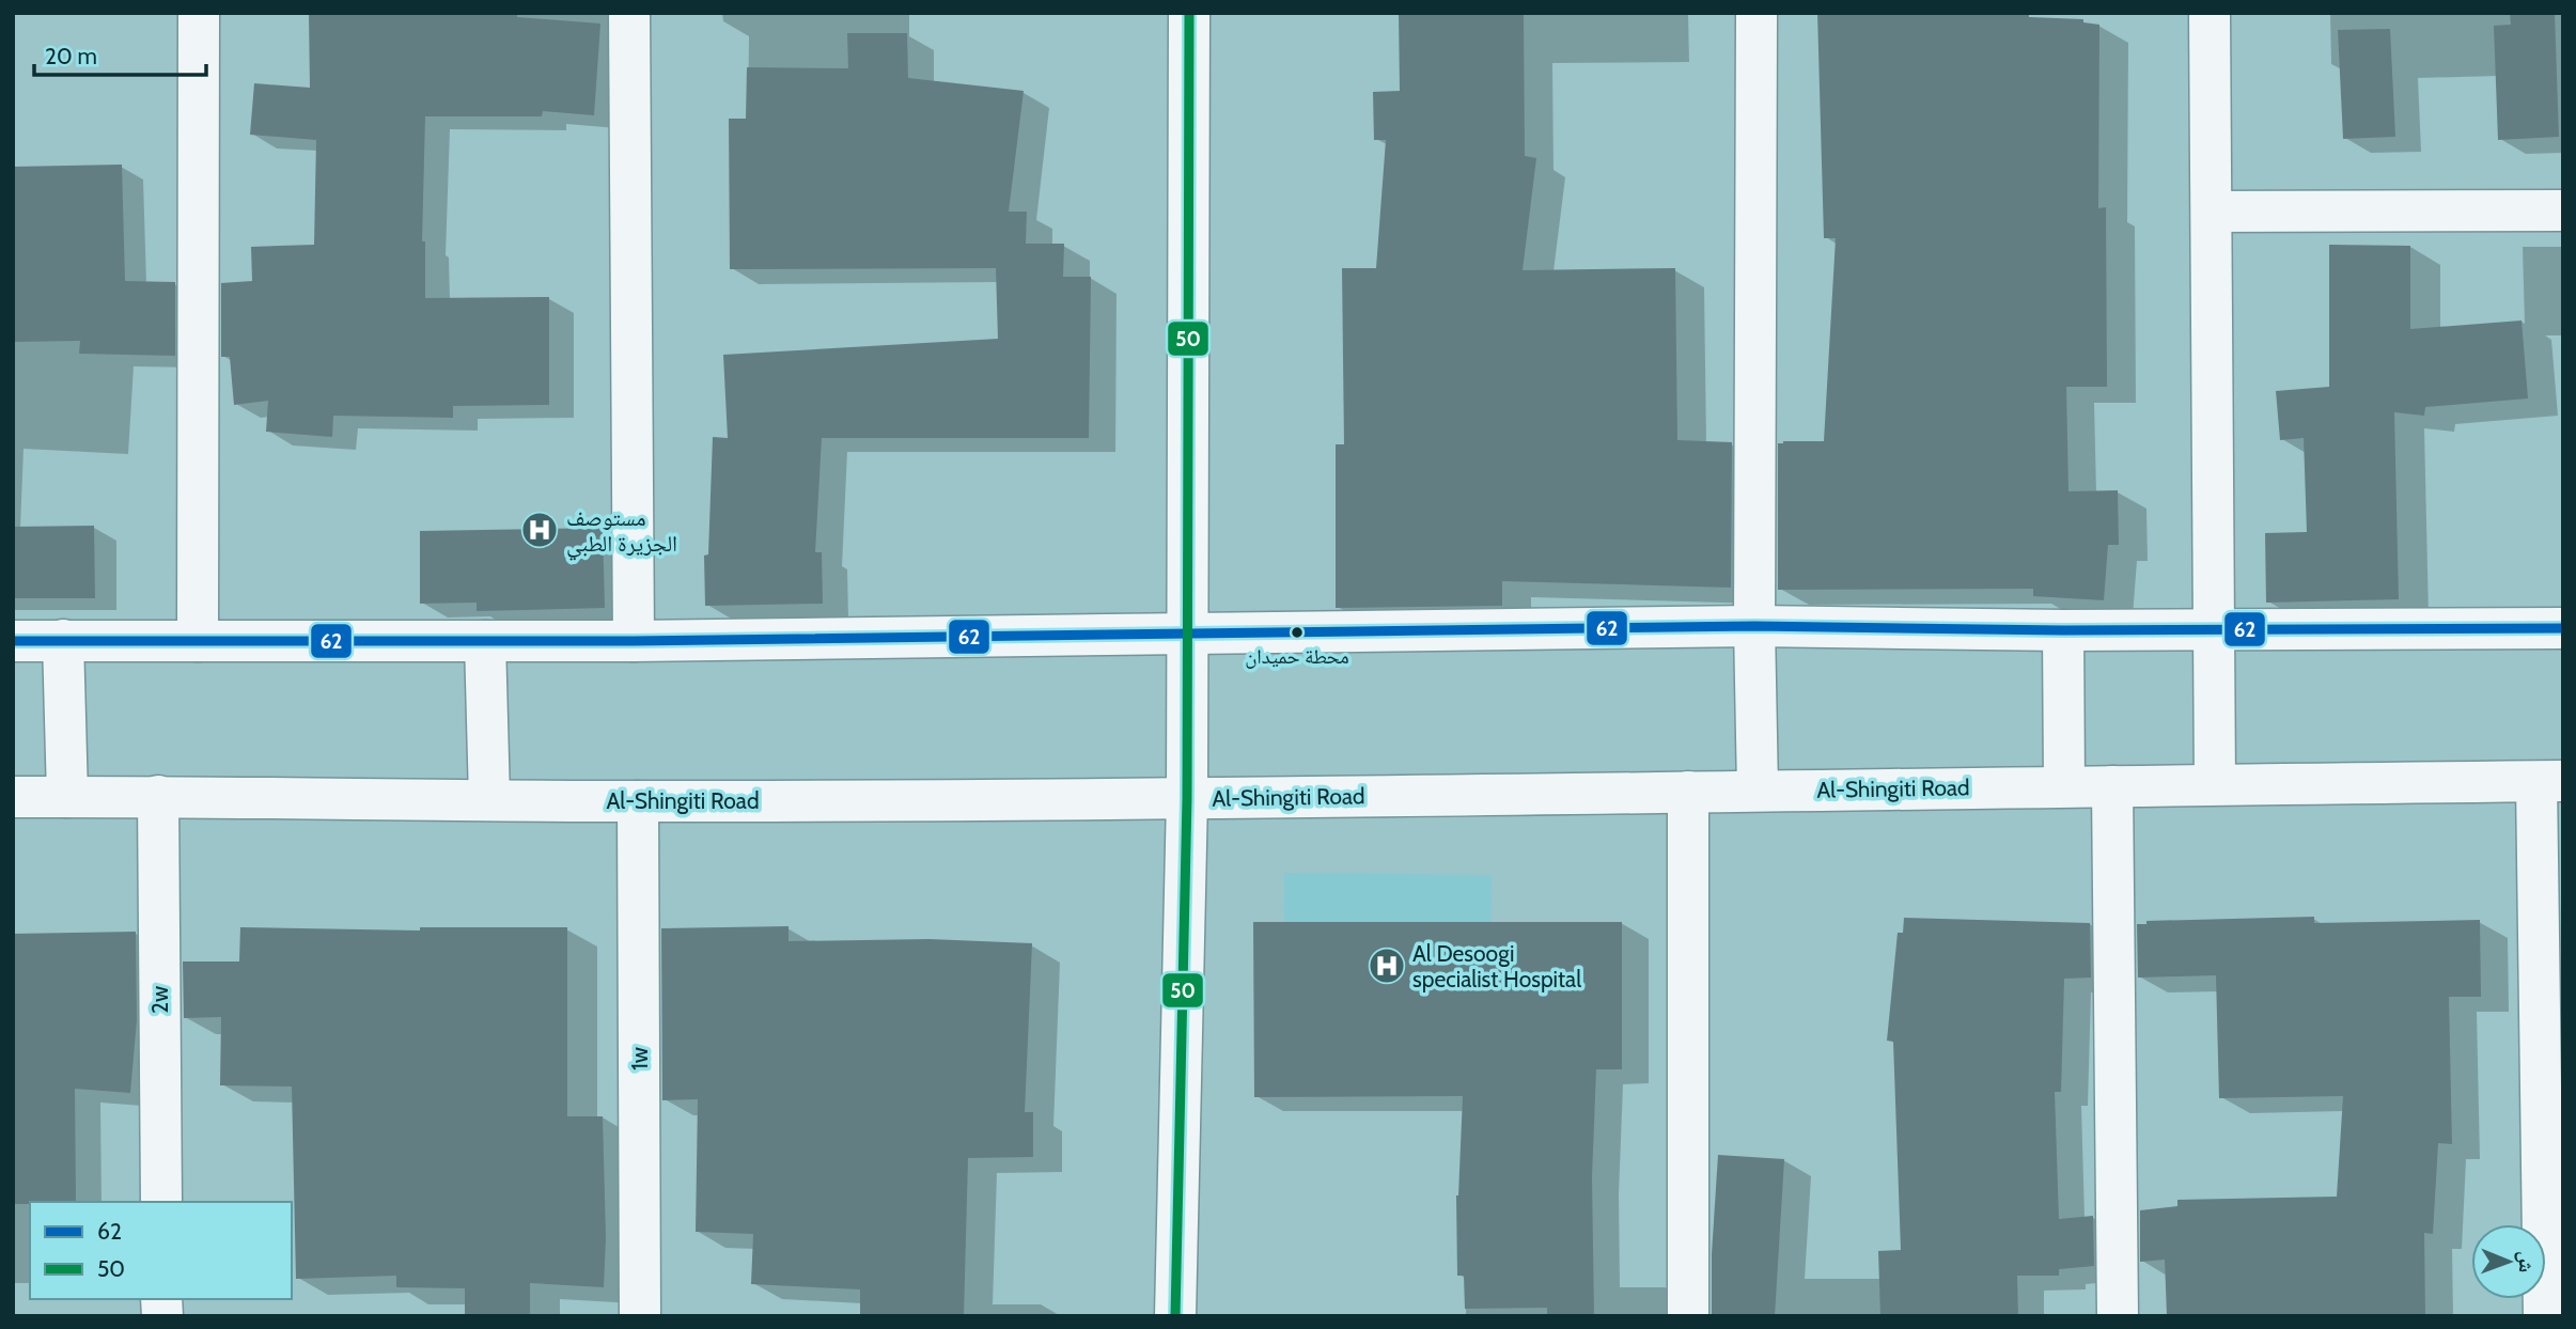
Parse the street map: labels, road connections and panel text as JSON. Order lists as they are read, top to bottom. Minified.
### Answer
{"streets":{"street":["Al-Shingiti Road","2w","1w"]},"crossings":[["Al-Shingiti Road","2w"],["Al-Shingiti Road","1w"]],"places":{"hospital":["مستوصف الجزيرة الطبي","Al Desoogi specialist Hospital"],"other":["محطة حميدان"]},"lines":["transit line 50","transit line 62"],"legend":["62","50"],"scale_bar":"20 m","north":"right"}
